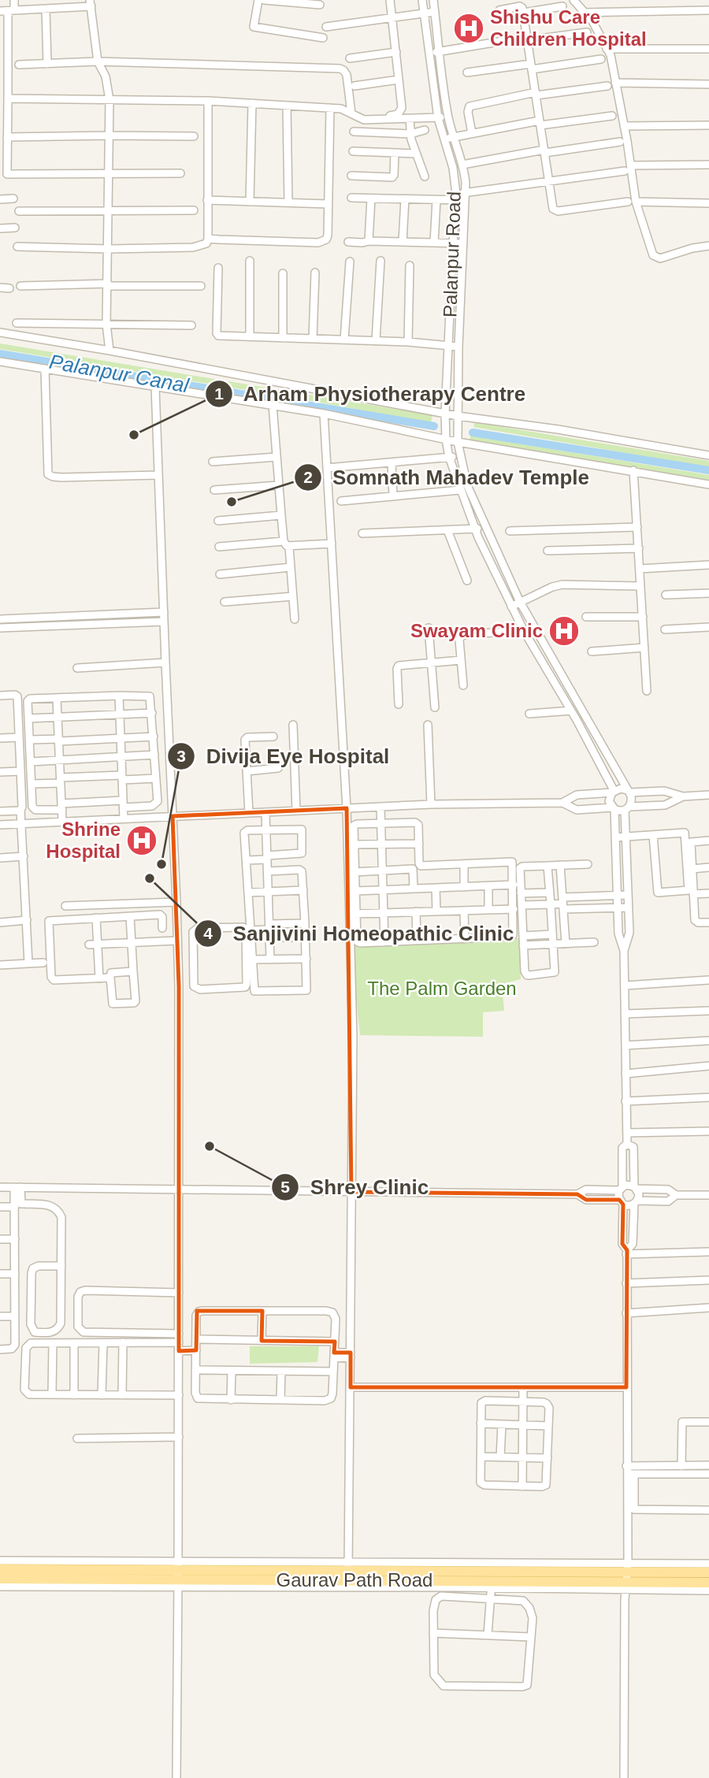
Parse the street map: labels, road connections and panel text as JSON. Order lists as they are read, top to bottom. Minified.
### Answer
{"streets":{"main road":["Gaurav Path Road"],"street":["Palanpur Road"]},"water":["Palanpur Canal"],"parks":["The Palm Garden"],"places":{"hospital":["Shishu Care Children Hospital","Swayam Clinic","Shrine Hospital"],"other":["Arham Physiotherapy Centre","Somnath Mahadev Temple","Divija Eye Hospital","Sanjivini Homeopathic Clinic","Shrey Clinic"]}}
